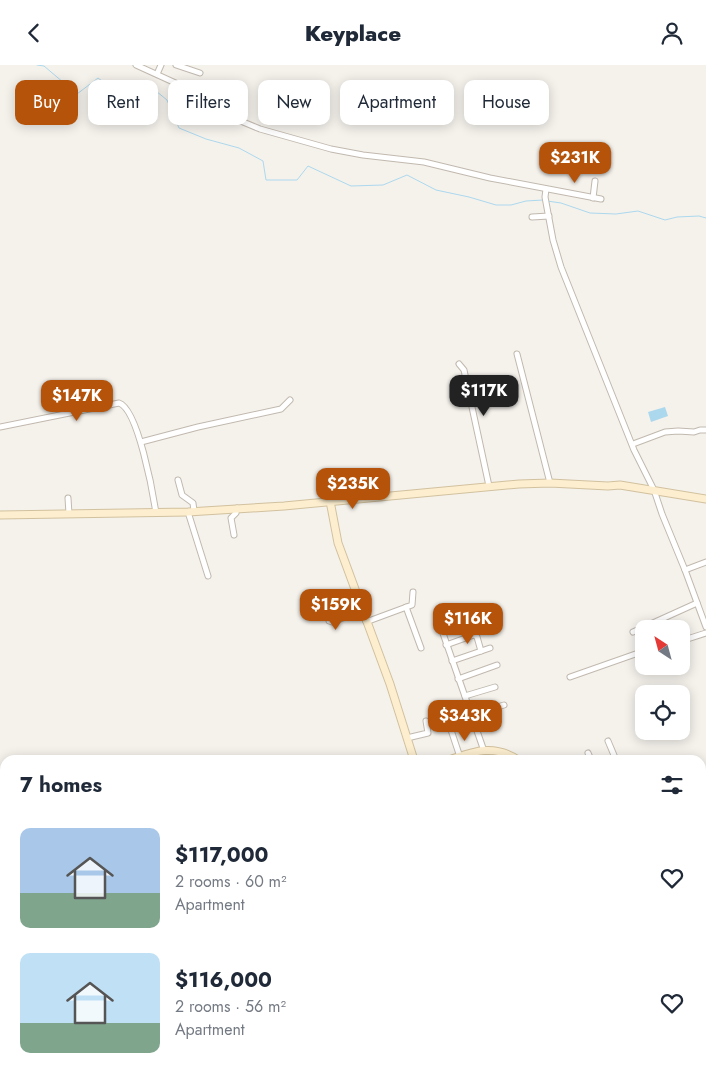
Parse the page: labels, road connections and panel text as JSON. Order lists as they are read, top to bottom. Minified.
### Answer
{"north":"top left","page":{"header":"Keyplace","chip":["Buy","Rent","Filters","New","Apartment","House"],"price":["$231K","$117K","$147K","$235K","$159K","$116K","$343K"],"heading":"7 homes","list":[{"name":"$117,000","note":"2 rooms · 60 m² · Apartment"},{"name":"$116,000","note":"2 rooms · 56 m² · Apartment"}]}}
